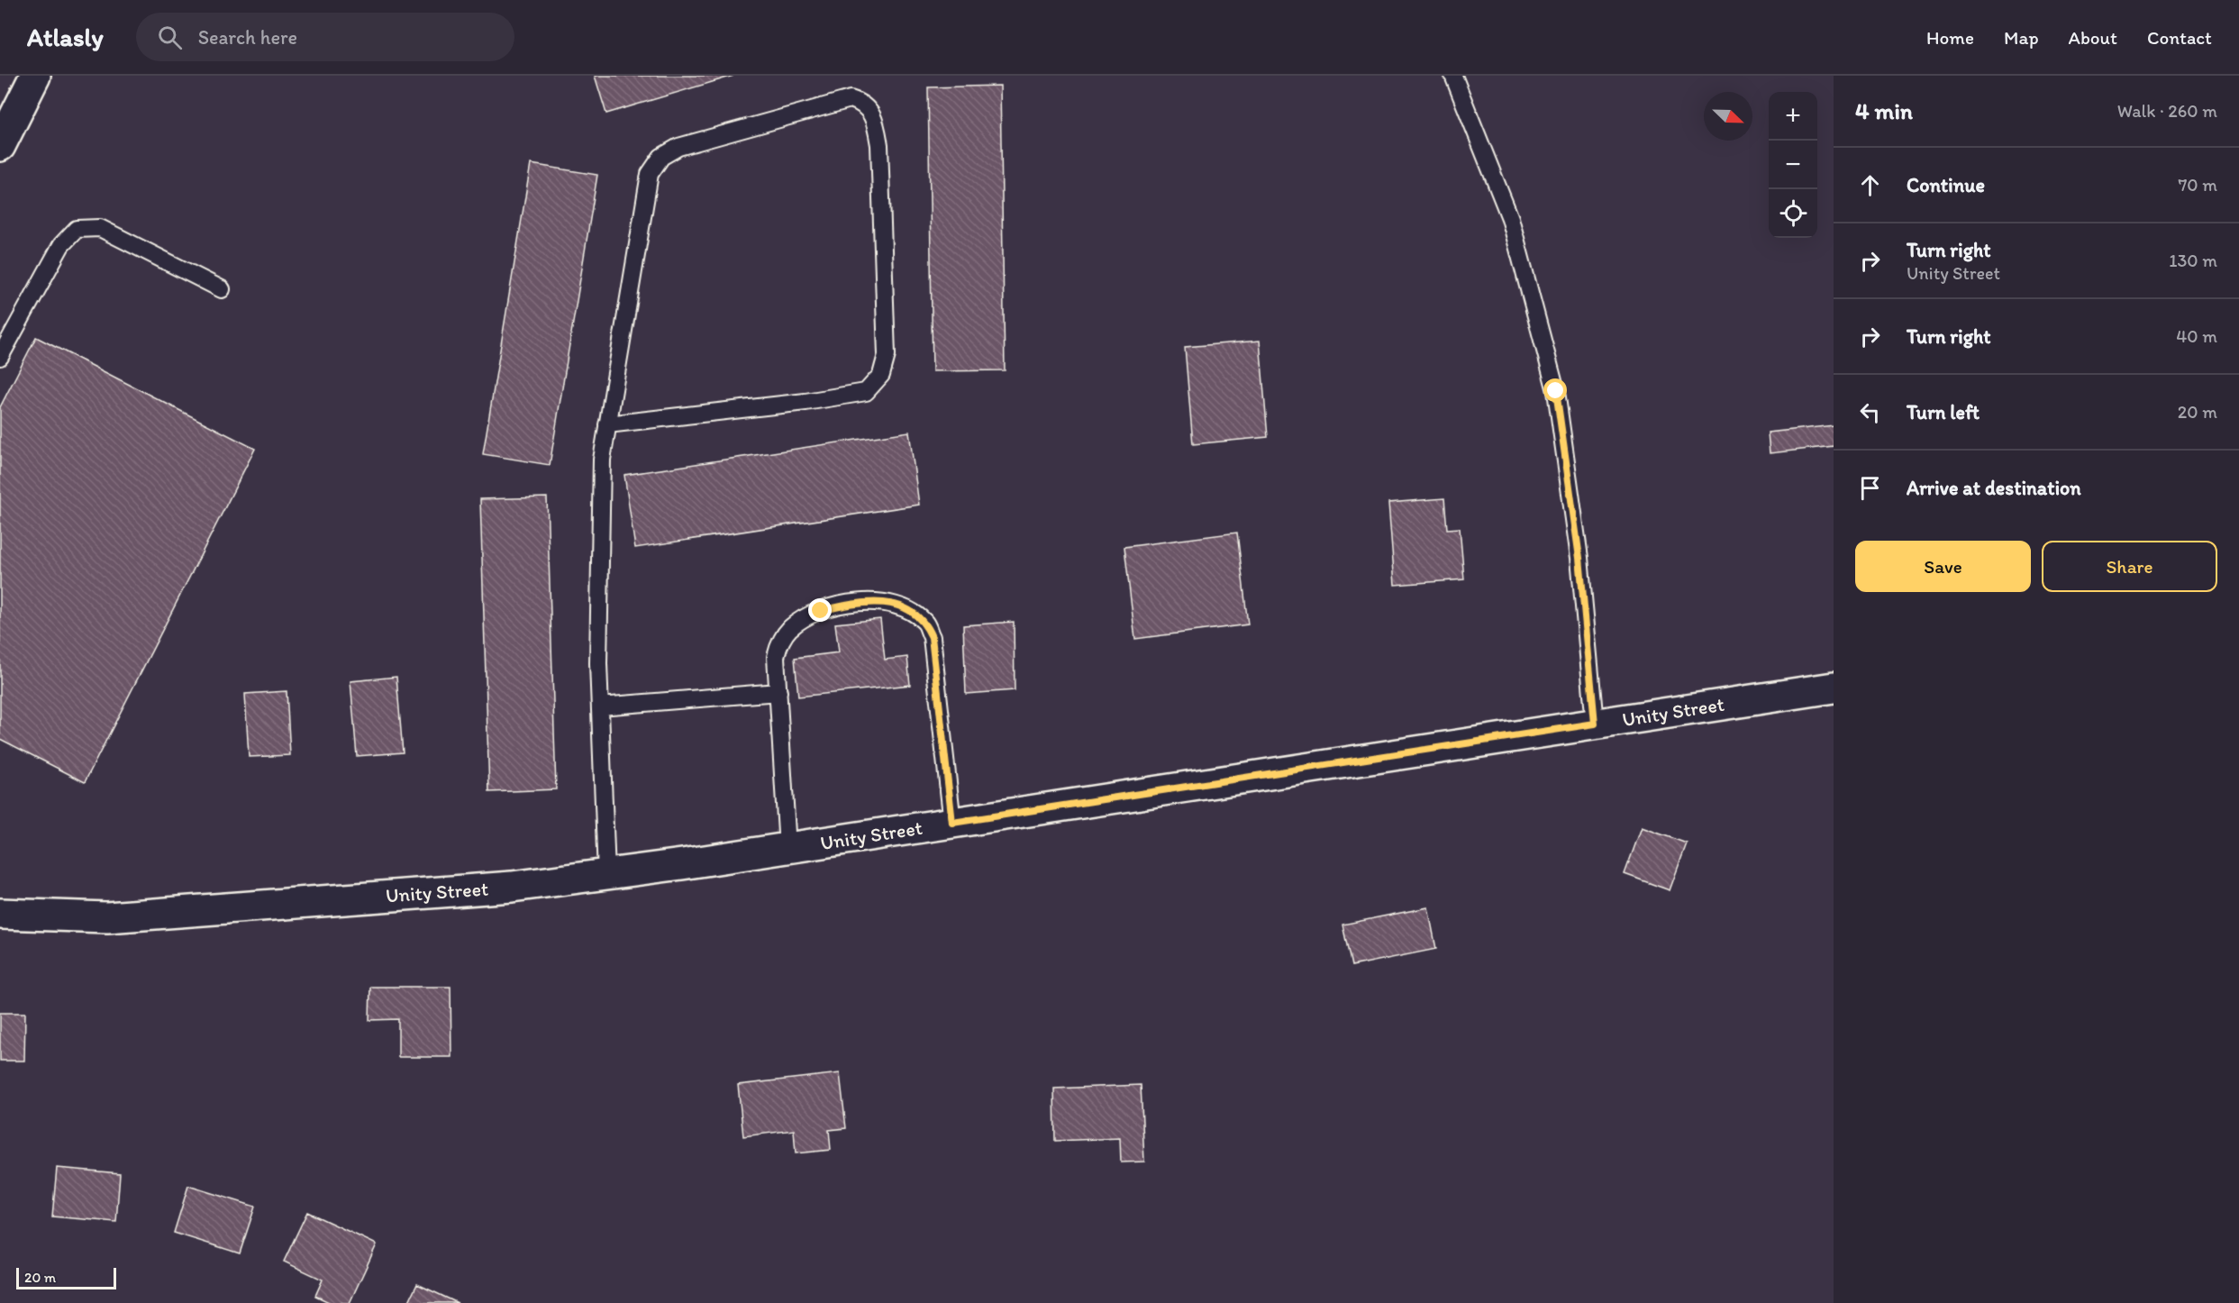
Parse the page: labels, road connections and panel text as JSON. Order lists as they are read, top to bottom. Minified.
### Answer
{"streets":{"street":["Unity Street"]},"scale_bar":"20 m","north":"bottom right","page":{"header":"Atlasly","search":"Search here","nav":["Home","Map","About","Contact"],"heading":["4 min","Walk · 260 m"],"map_buttons":["+","−"],"list":[["Continue","70 m"],["Turn right","Unity Street","130 m"],["Turn right","40 m"],["Turn left","20 m"],"Arrive at destination"],"buttons":["Save","Share"],"scale":"20 m"}}
